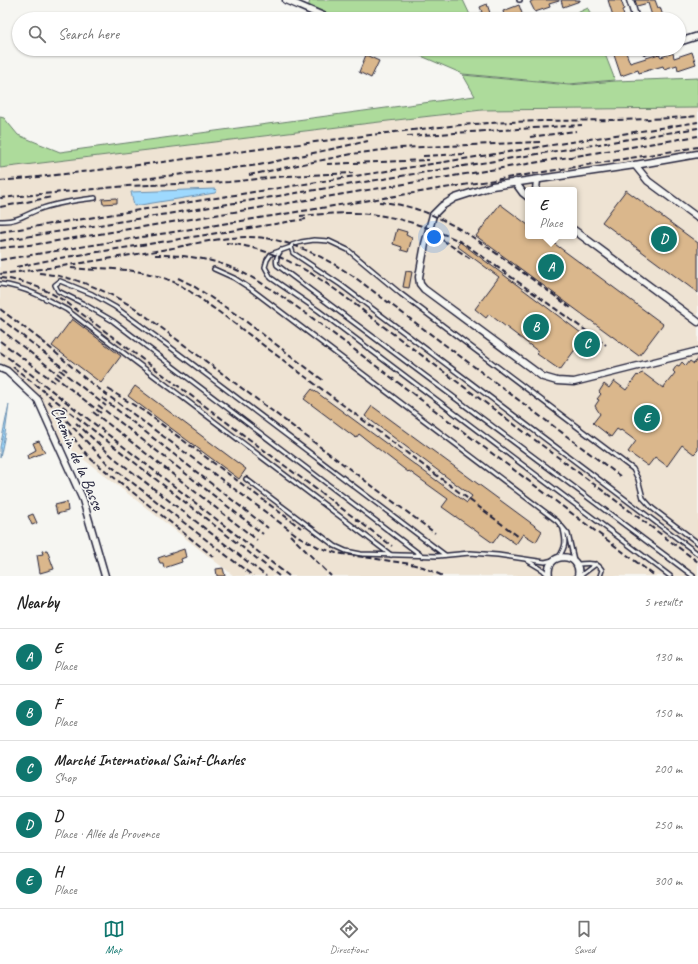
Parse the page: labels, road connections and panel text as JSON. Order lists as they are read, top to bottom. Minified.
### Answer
{"streets":{"street":["Chemin de la Basse"]},"page":{"search":"Search here","popup":["E","Place"],"pins":["D","A","B","C","E"],"heading":["Nearby","5 results"],"list":[{"mark":"A","name":"E","note":"Place","value":"130 m"},{"mark":"B","name":"F","note":"Place","value":"150 m"},{"mark":"C","name":"Marché International Saint-Charles","note":"Shop","value":"200 m"},{"mark":"D","name":"D","note":"Place · Allée de Provence","value":"250 m"},{"mark":"E","name":"H","note":"Place","value":"300 m"}],"nav":["Map","Directions","Saved"]}}
